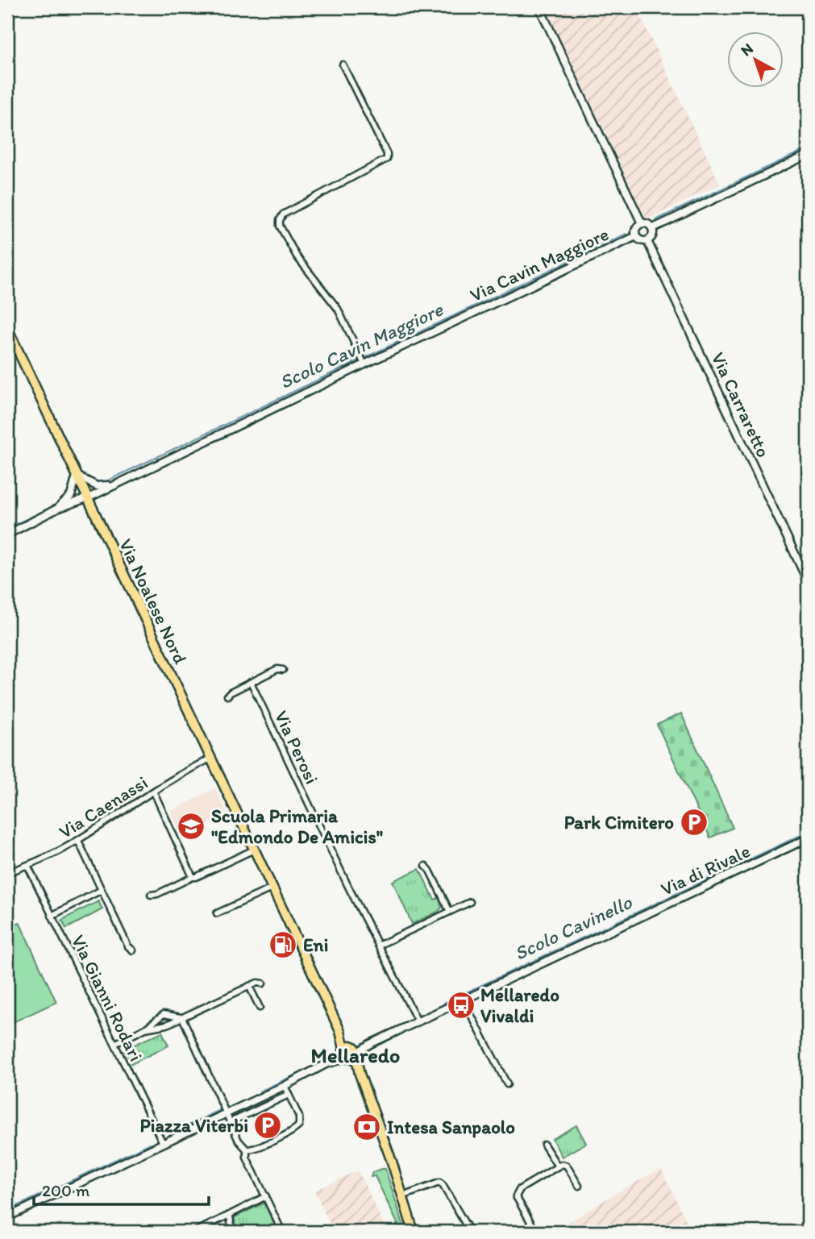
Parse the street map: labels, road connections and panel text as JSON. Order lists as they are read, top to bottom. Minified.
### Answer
{"streets":{"main road":["Via Noalese Nord"],"street":["Via Cavin Maggiore","Via Carraretto","Via Perosi","Via Caenassi","Via di Rivale","Via Gianni Rodari"]},"crossings":[["Via Cavin Maggiore","Via Carraretto"],["Via Cavin Maggiore","Via Noalese Nord"],["Via Noalese Nord","Via Caenassi"],["Via Noalese Nord","Via di Rivale"],["Via Perosi","Via di Rivale"],["Via Caenassi","Via Gianni Rodari"]],"districts":["Mellaredo"],"water":["Scolo Cavin Maggiore","Scolo Cavinello"],"places":{"parking":["Park Cimitero","Piazza Viterbi"],"school or university":["Scuola Primaria \"Edmondo De Amicis\""],"fuel station":["Eni"],"bus stop":["Mellaredo Vivaldi"],"bank":["Intesa Sanpaolo"]},"scale_bar":"200 m","north":"top left"}
